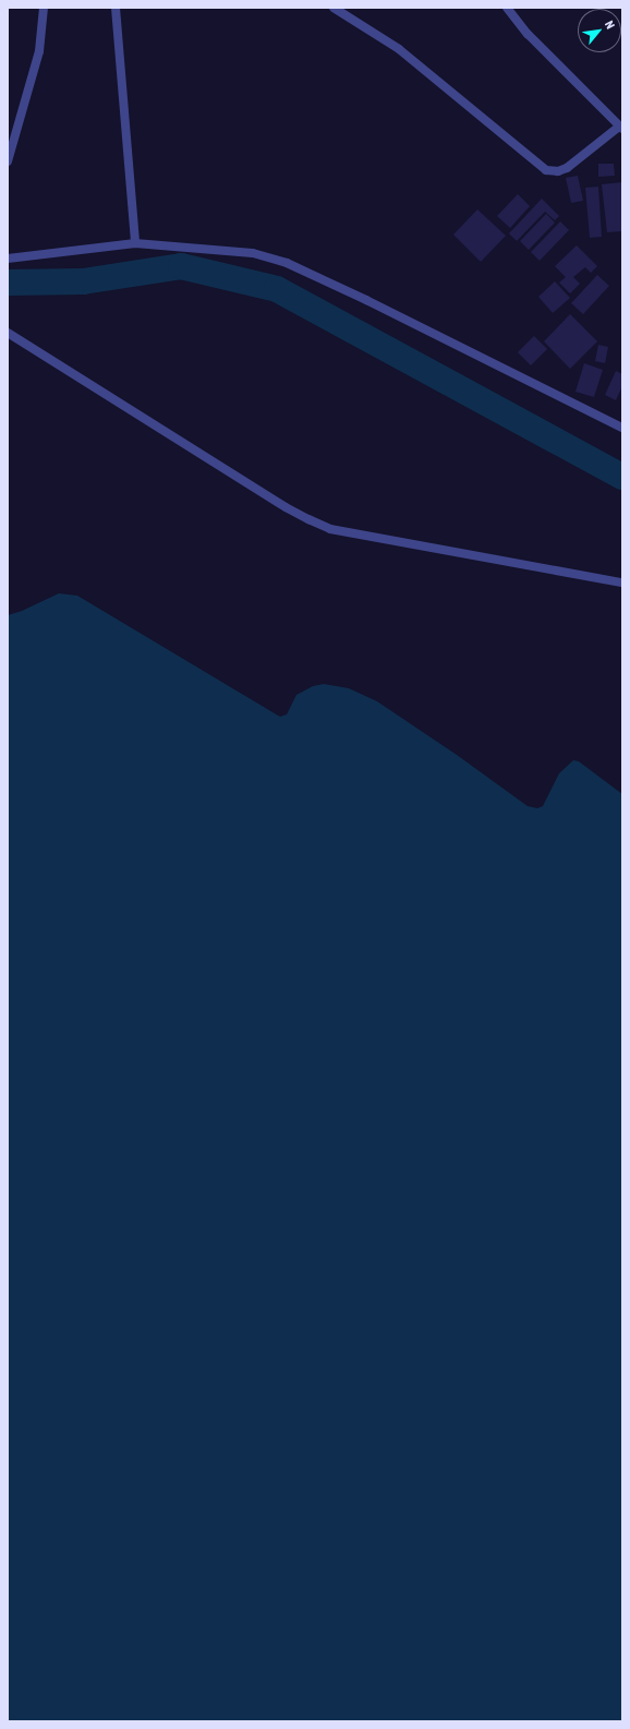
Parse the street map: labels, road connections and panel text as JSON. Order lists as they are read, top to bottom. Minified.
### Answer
{"north":"top right"}
